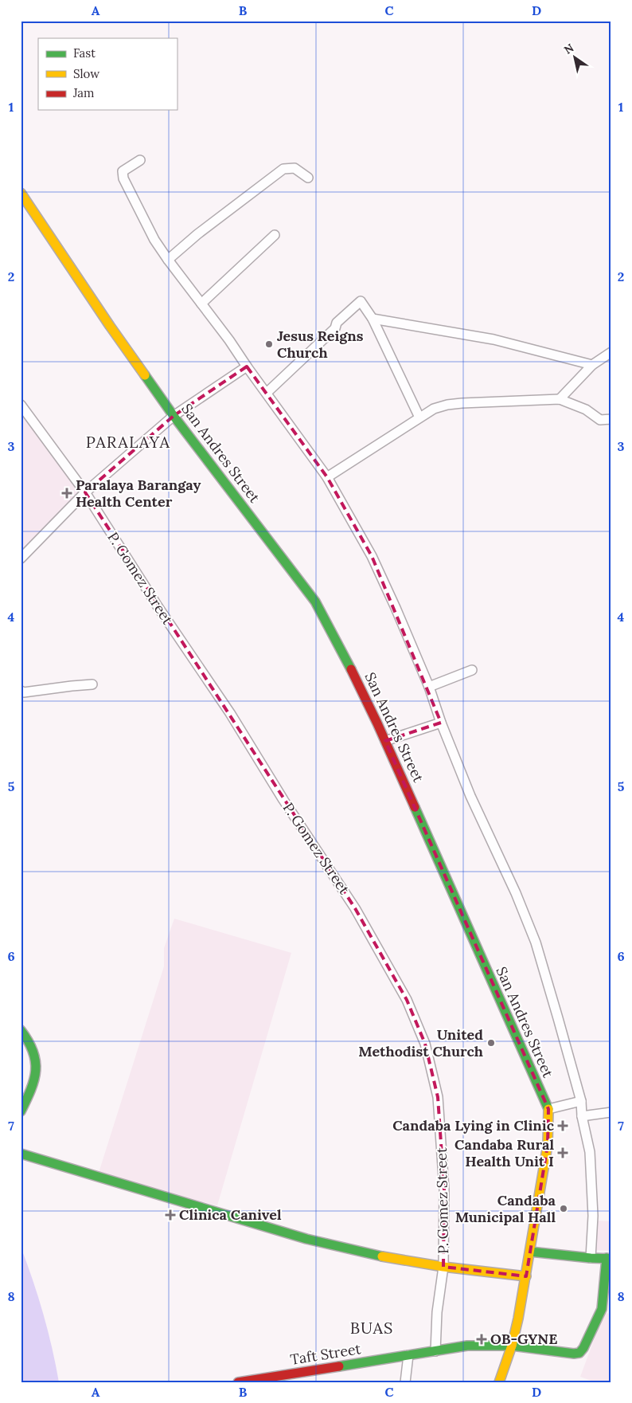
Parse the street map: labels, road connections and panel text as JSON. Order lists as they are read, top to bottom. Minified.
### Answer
{"streets":{"main road":["San Andres Street","Taft Street"],"street":["P. Gomez Street"]},"crossings":[["San Andres Street","Taft Street"],["P. Gomez Street","Taft Street"]],"districts":["PARALAYA","BUAS"],"places":{"other":["Jesus Reigns Church","United Methodist Church","Candaba Municipal Hall"],"health":["Paralaya Barangay Health Center","Candaba Lying in Clinic","Candaba Rural Health Unit I","Clinica Canivel","OB-GYNE"]},"legend":["Fast","Slow","Jam"],"north":"top left","grid":{"columns":["A","B","C","D"],"rows":["1","2","3","4","5","6","7","8"]}}
